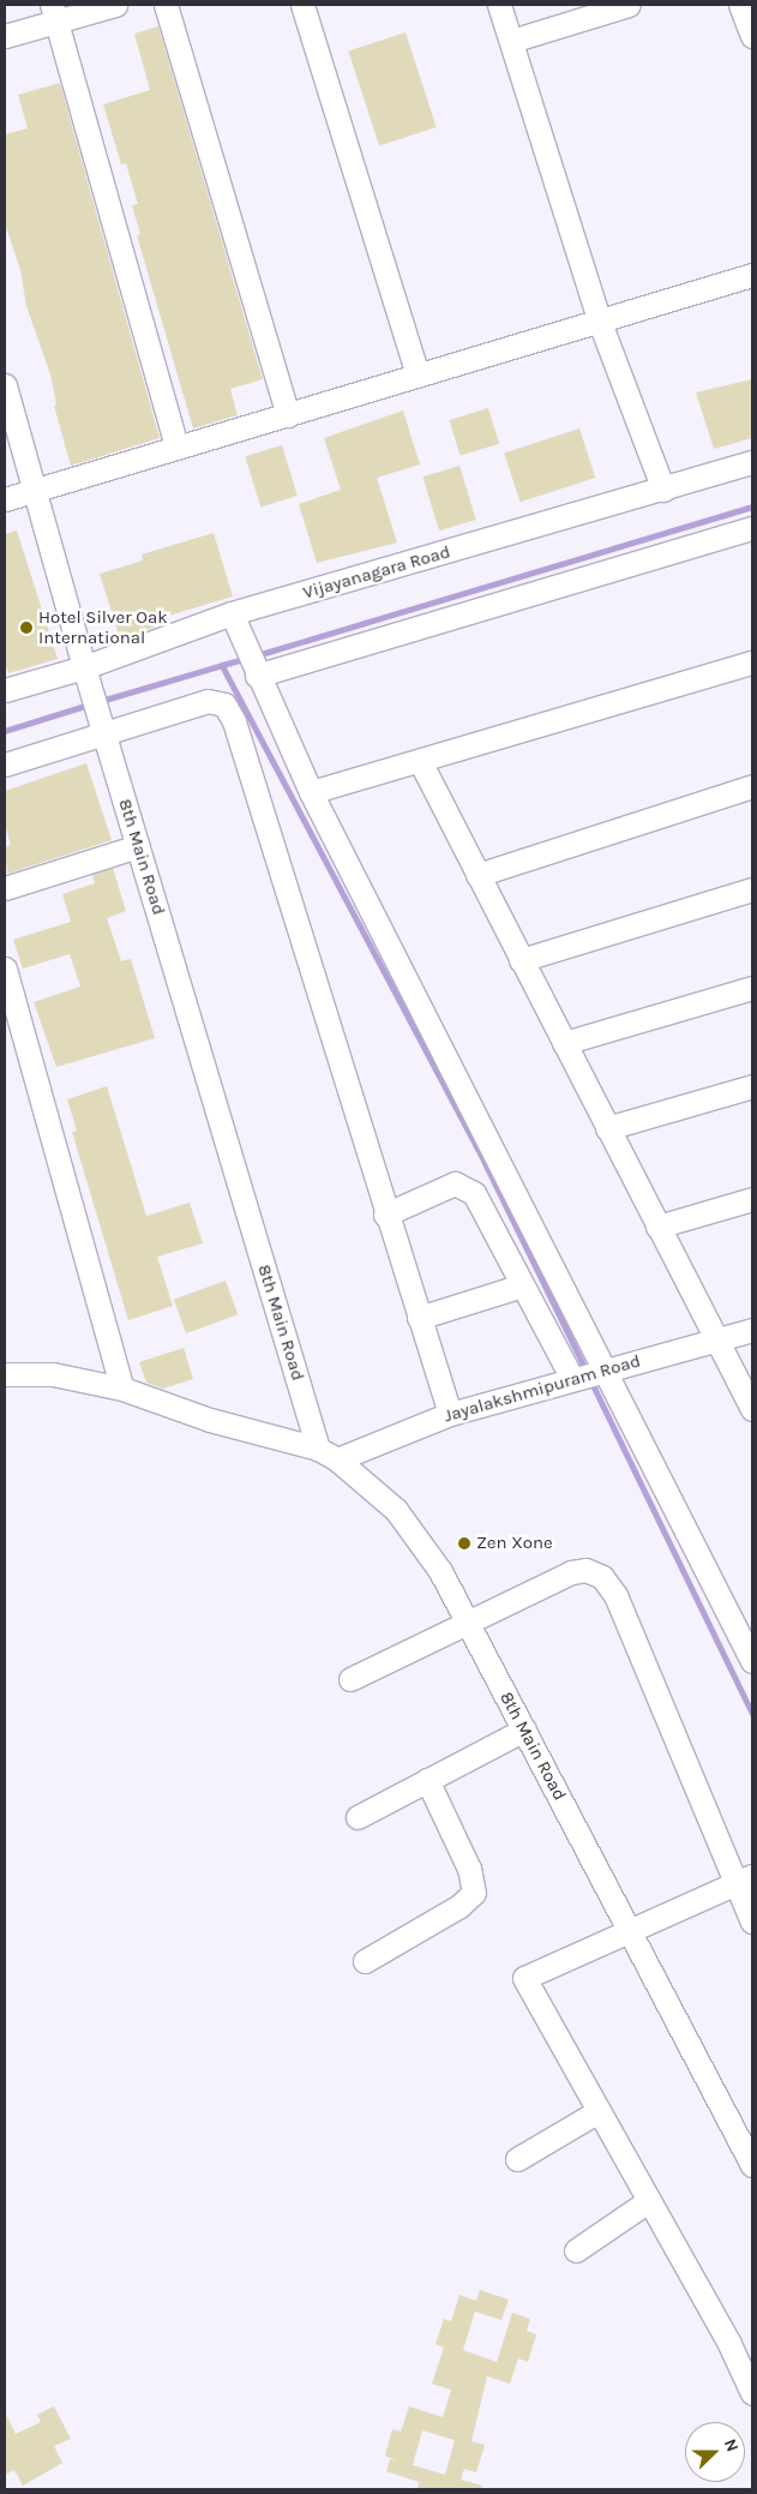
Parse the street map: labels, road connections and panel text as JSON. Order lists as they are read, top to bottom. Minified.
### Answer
{"streets":{"street":["Vijayanagara Road","8th Main Road","Jayalakshmipuram Road"]},"crossings":[["Vijayanagara Road","8th Main Road"],["8th Main Road","Jayalakshmipuram Road"]],"places":["Hotel Silver Oak International","Zen Xone"],"north":"right"}
